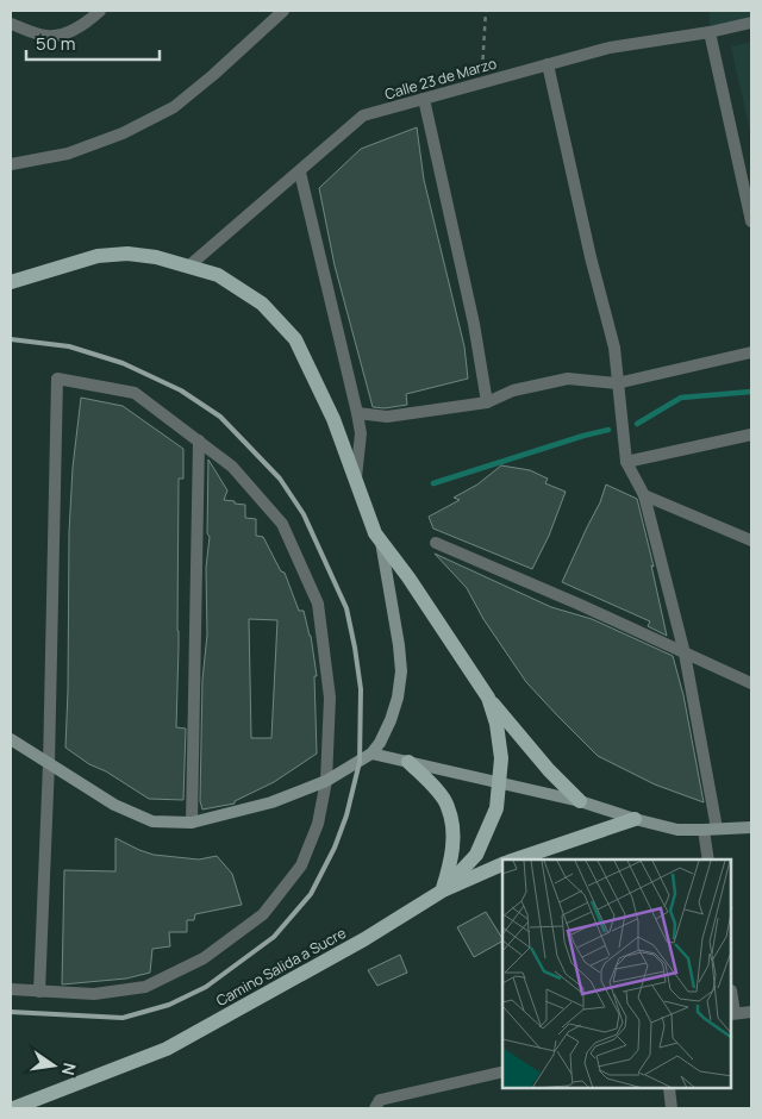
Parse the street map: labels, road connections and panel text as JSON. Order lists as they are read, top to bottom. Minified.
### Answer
{"streets":{"main road":["Camino Salida a Sucre"],"street":["Calle 23 de Marzo"]},"scale_bar":"50 m","north":"right"}
